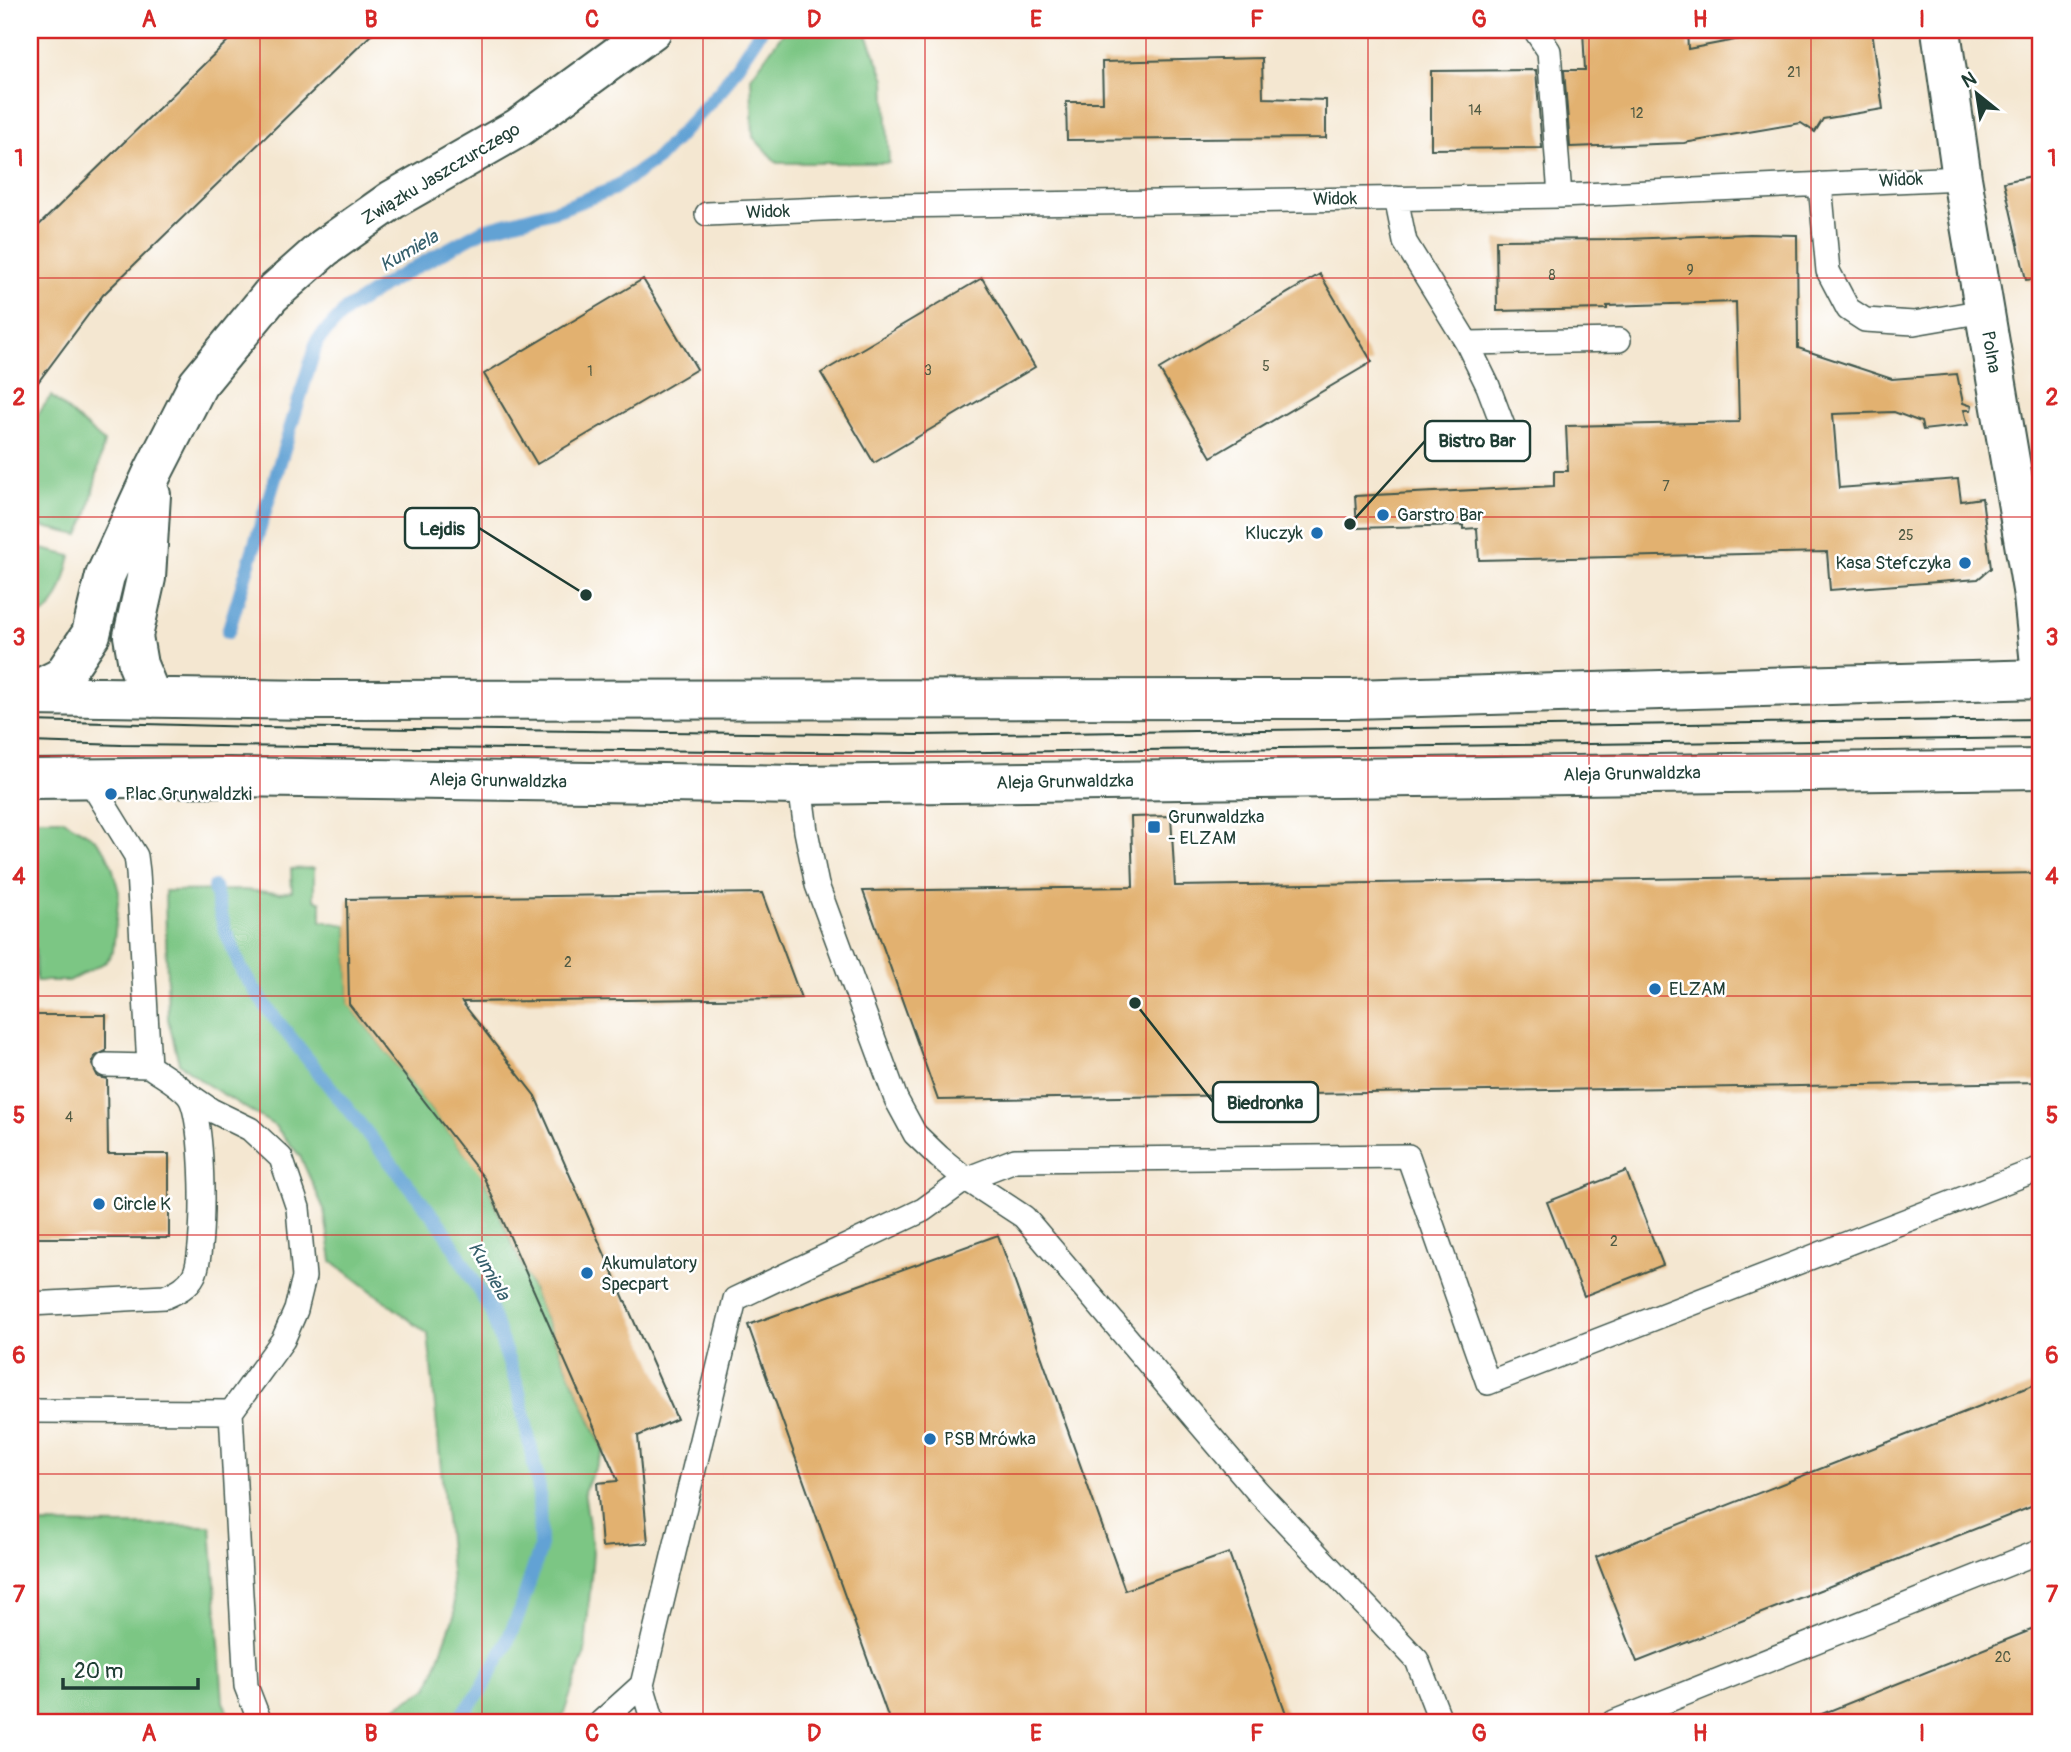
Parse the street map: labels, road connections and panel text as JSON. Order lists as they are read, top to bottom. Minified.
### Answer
{"streets":{"main road":["Związku Jaszczurczego","Polna","Aleja Grunwaldzka"],"lane":["Widok"]},"crossings":[["Widok","Polna"]],"water":["Kumiela"],"places":{"other":["Garstro Bar","Bistro Bar","Kluczyk","Kasa Stefczyka","Lejdis","Plac Grunwaldzki","ELZAM","Biedronka","Circle K","Akumulatory Specpart","PSB Mrówka"],"transit":["Grunwaldzka - ELZAM"]},"house_numbers":["21","14","12","9","8","5","3","1","7","25","2","4","2","2C"],"scale_bar":"20 m","north":"top left","grid":{"columns":["A","B","C","D","E","F","G","H","I"],"rows":["1","2","3","4","5","6","7"]}}
